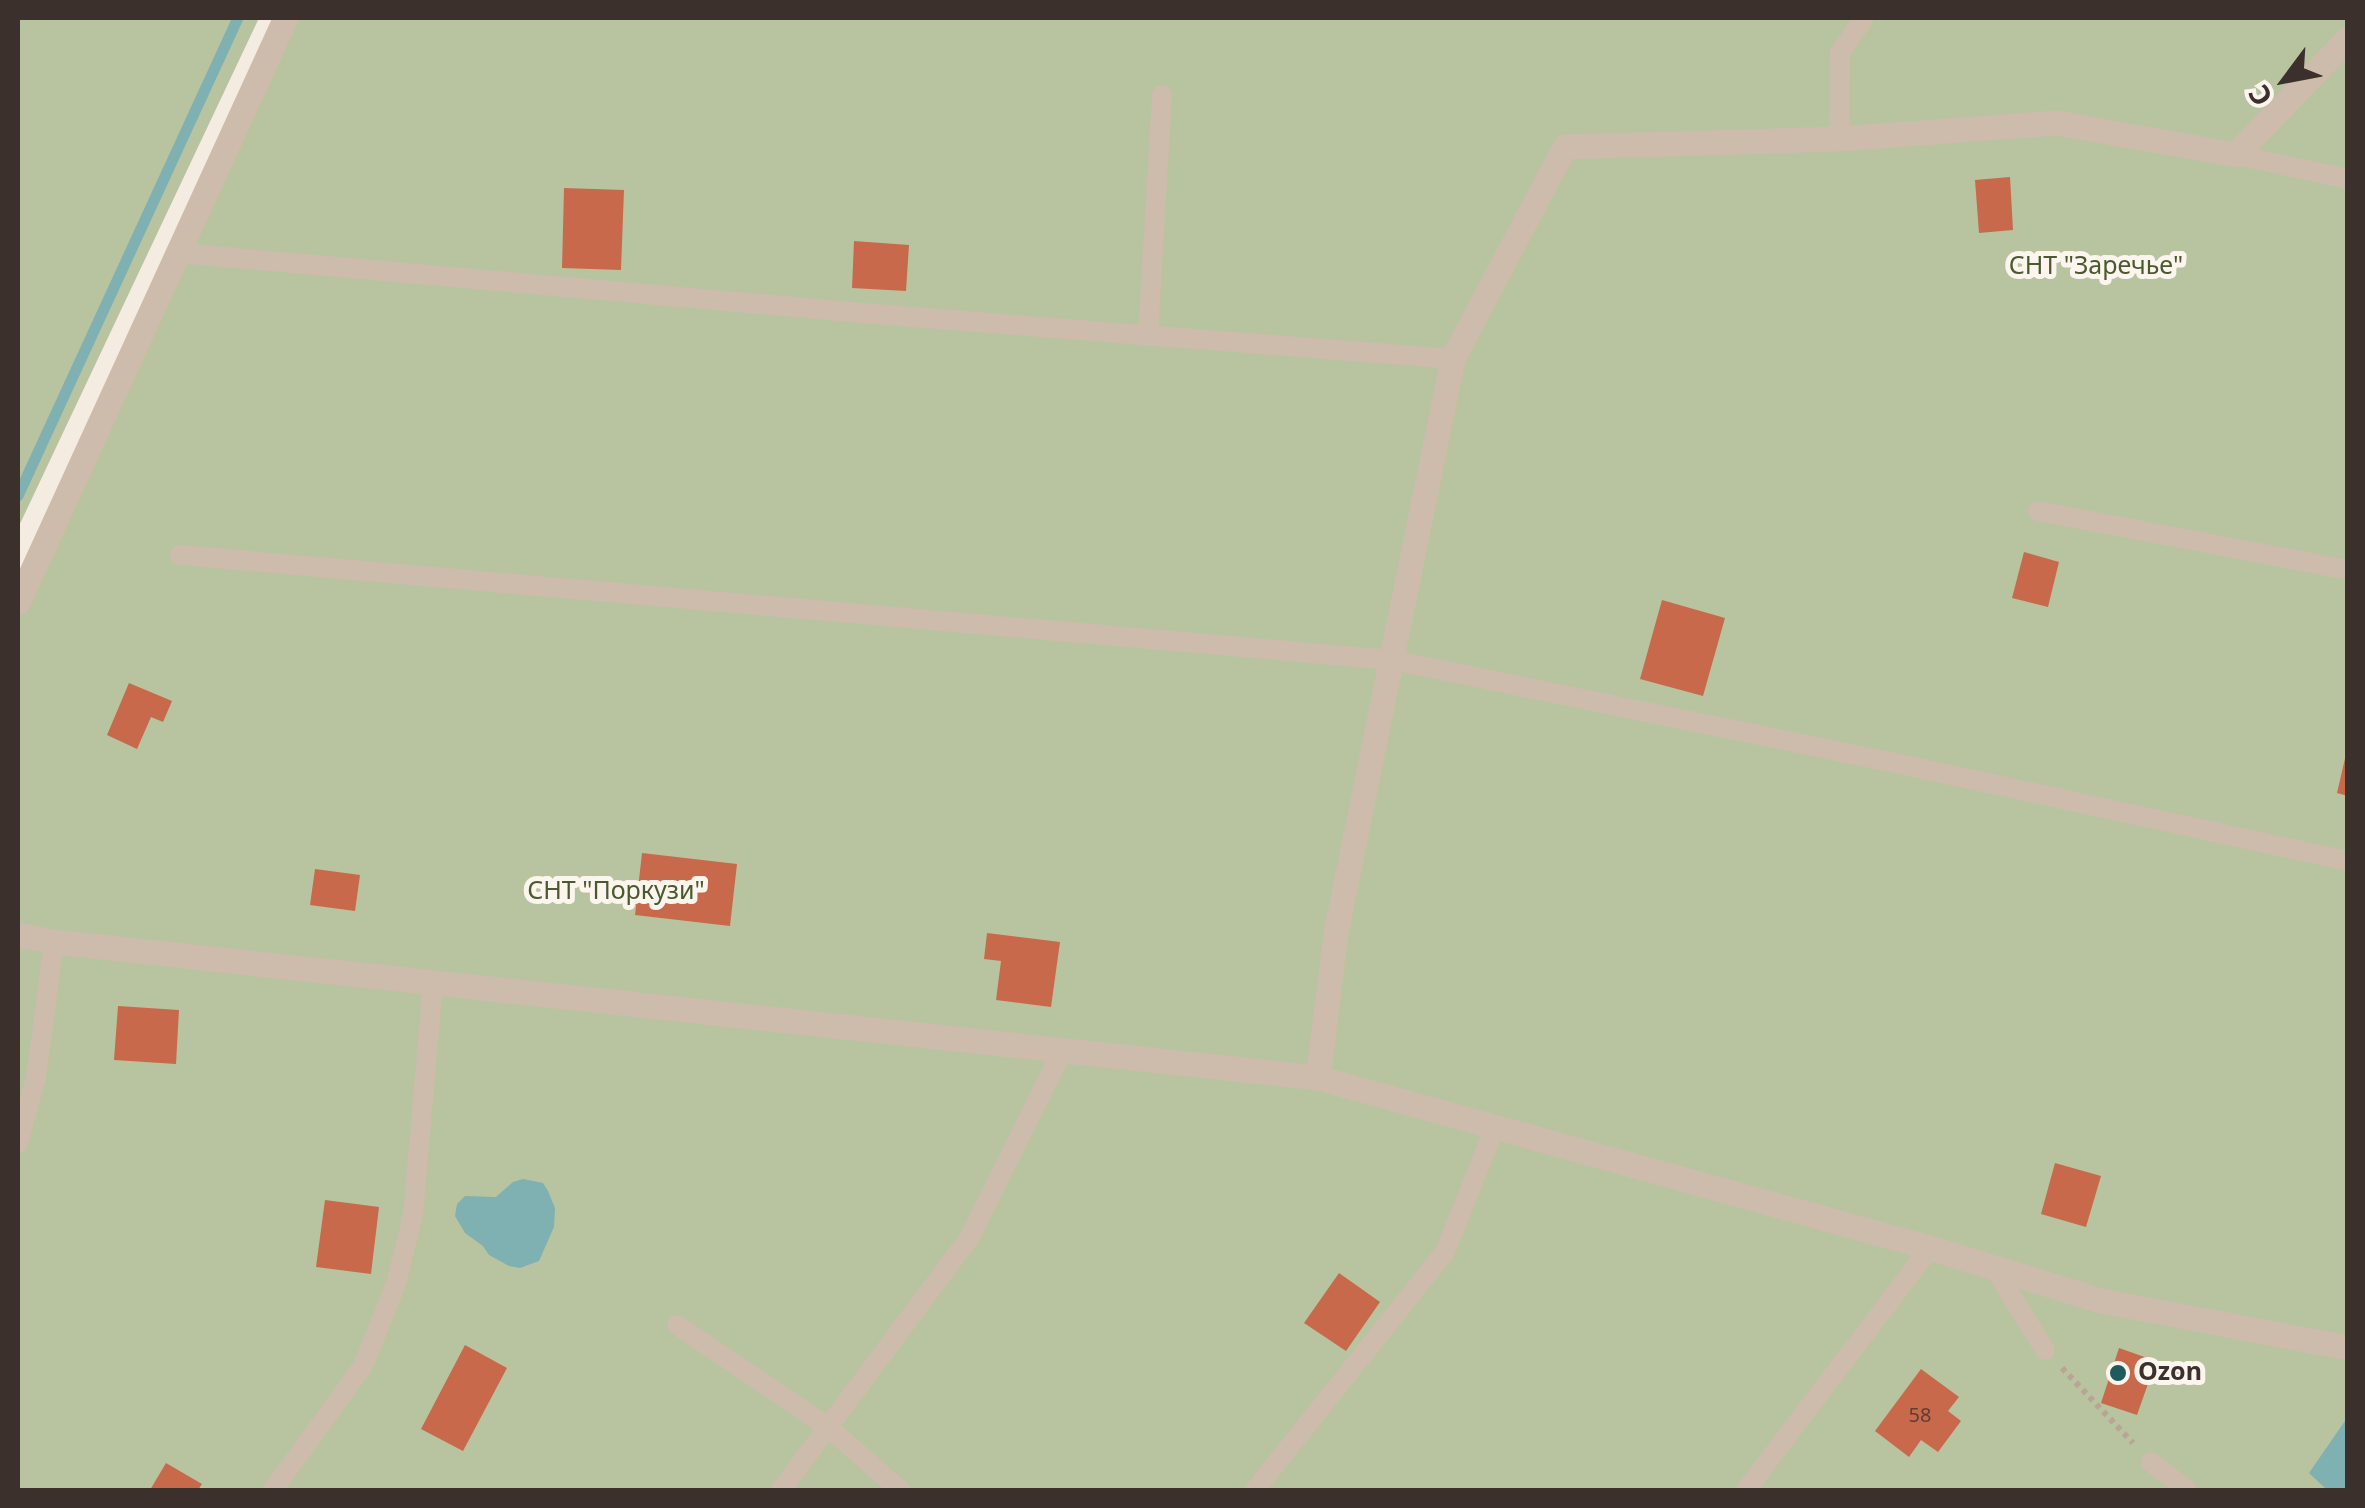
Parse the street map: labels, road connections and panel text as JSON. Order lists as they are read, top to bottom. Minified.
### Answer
{"parks":["СНТ \"Заречье\"","СНТ \"Поркузи\""],"places":["Ozon"],"house_numbers":["58"],"north":"bottom left"}
